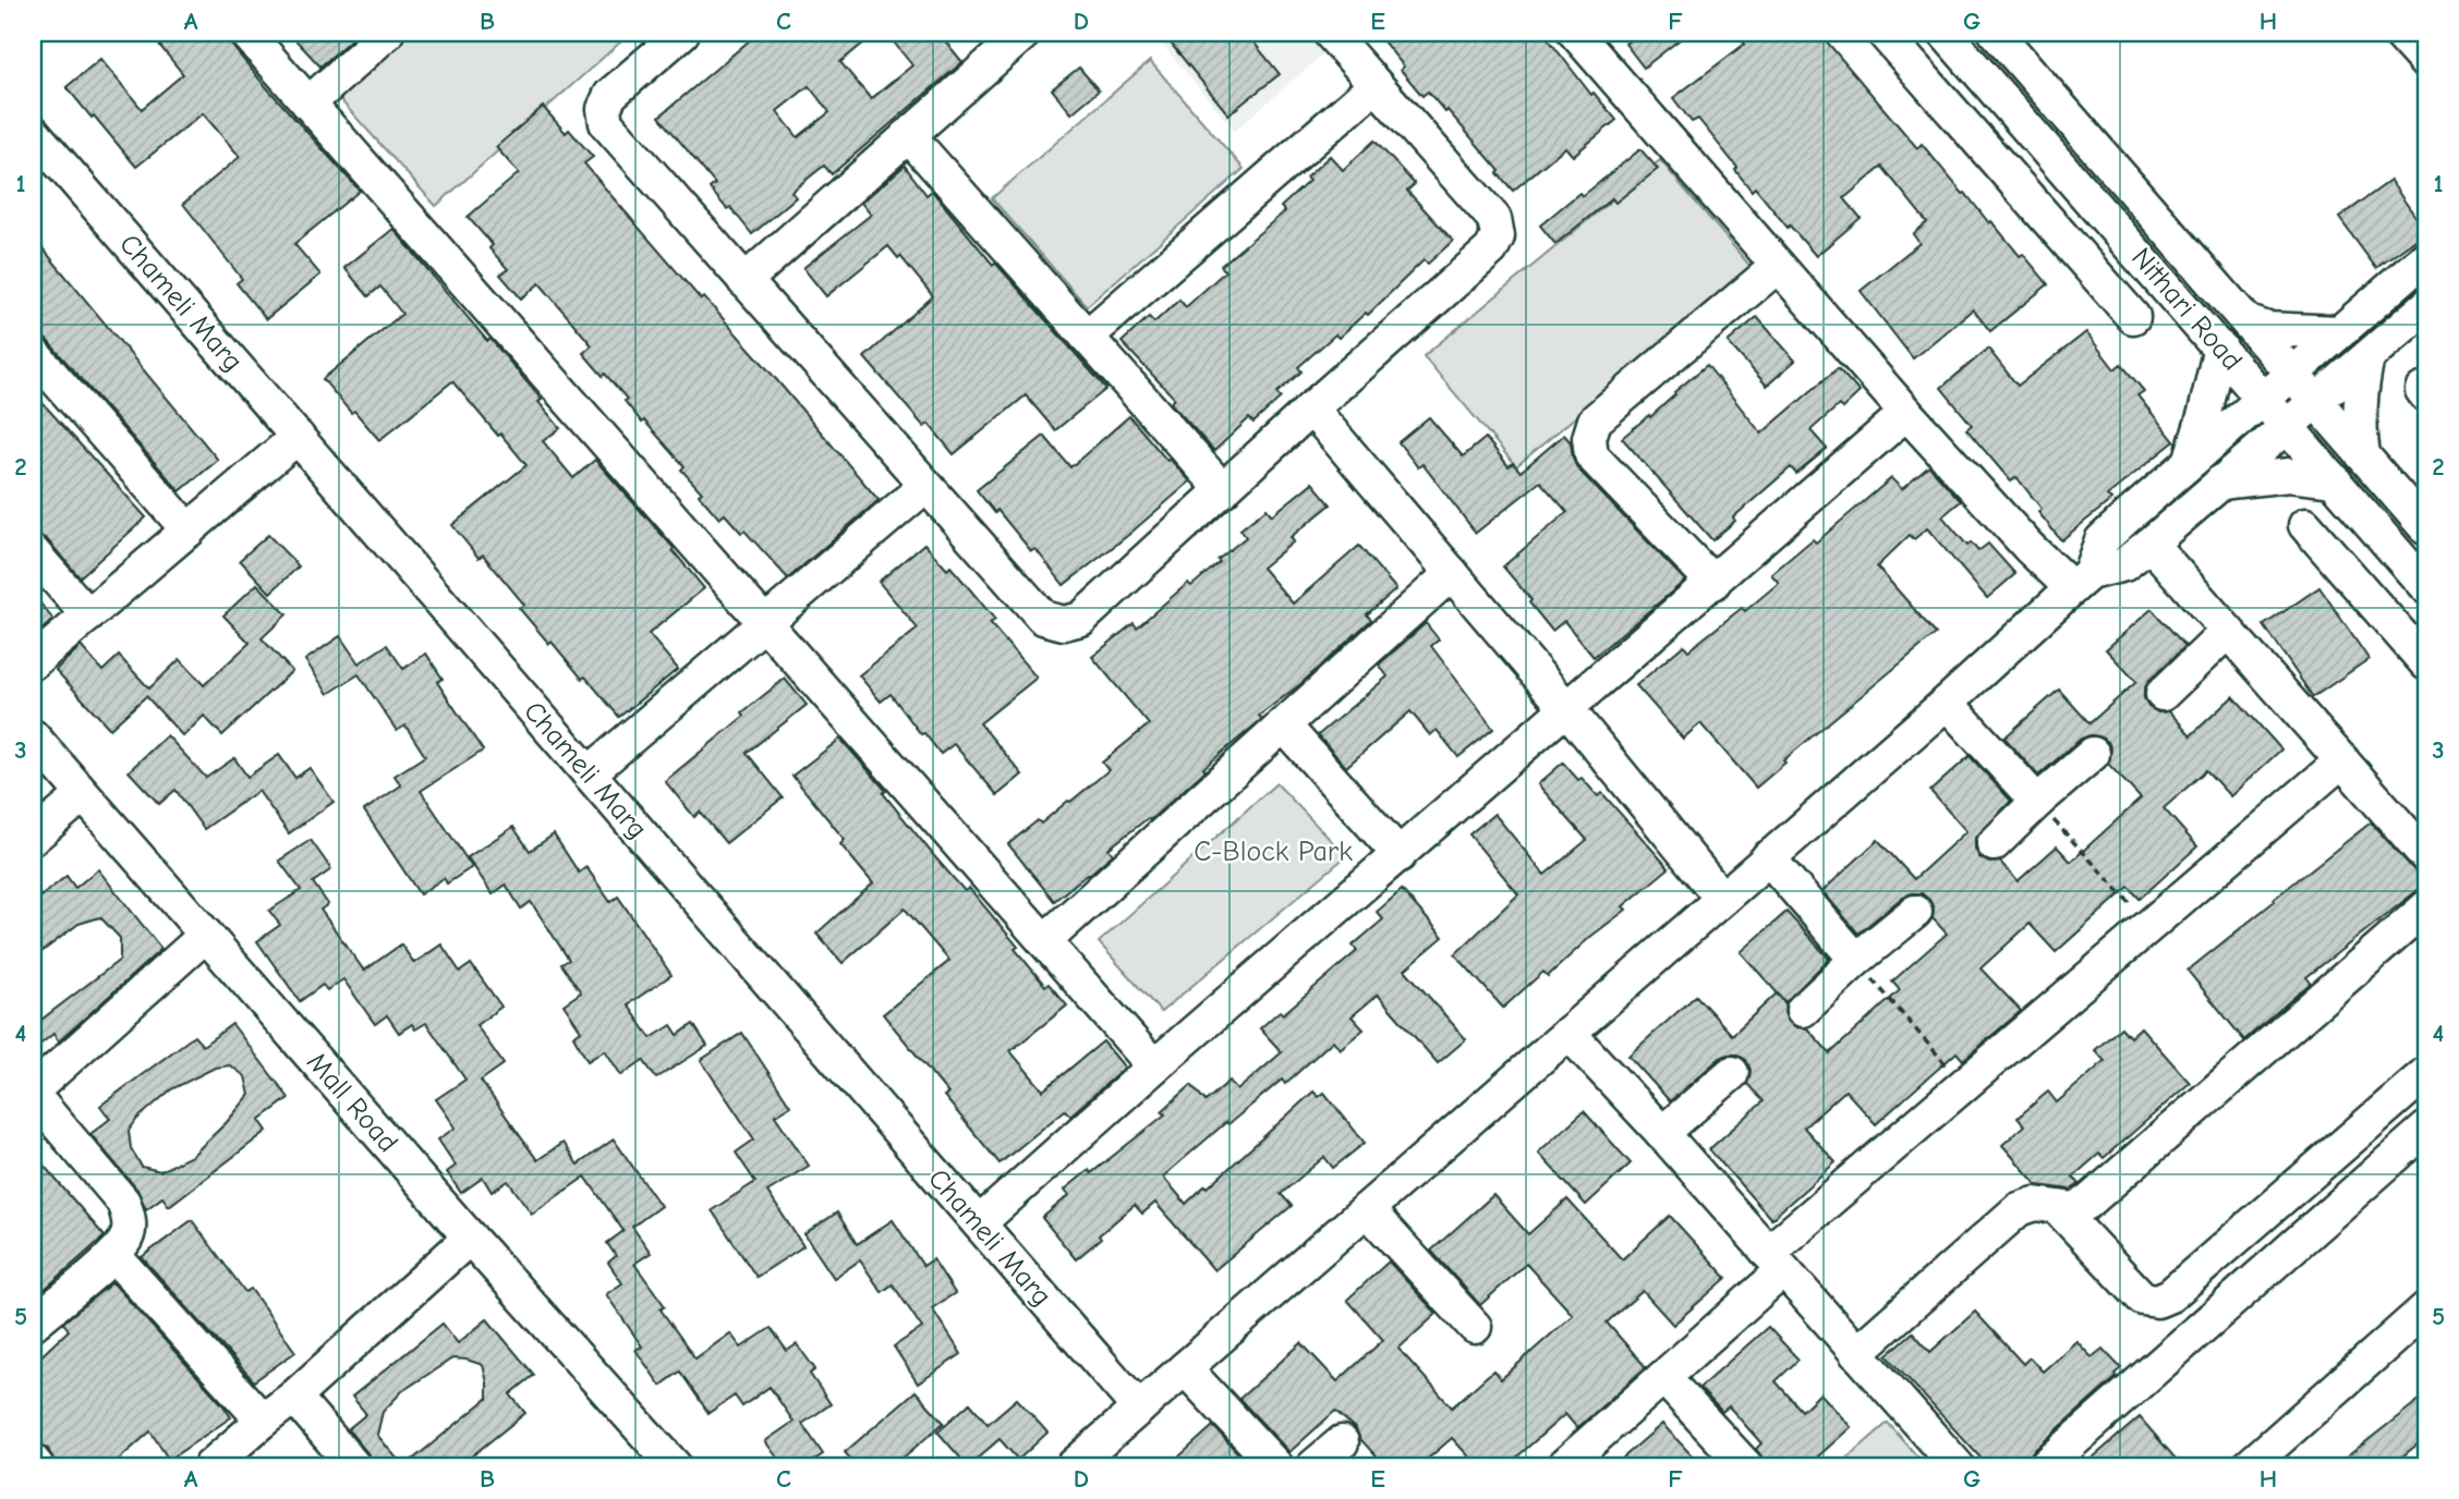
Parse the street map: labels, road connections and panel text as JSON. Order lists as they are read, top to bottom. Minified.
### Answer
{"streets":{"street":["Chameli Marg","Nithari Road","Mall Road"]},"parks":["C-Block Park"],"grid":{"columns":["A","B","C","D","E","F","G","H"],"rows":["1","2","3","4","5"]}}
